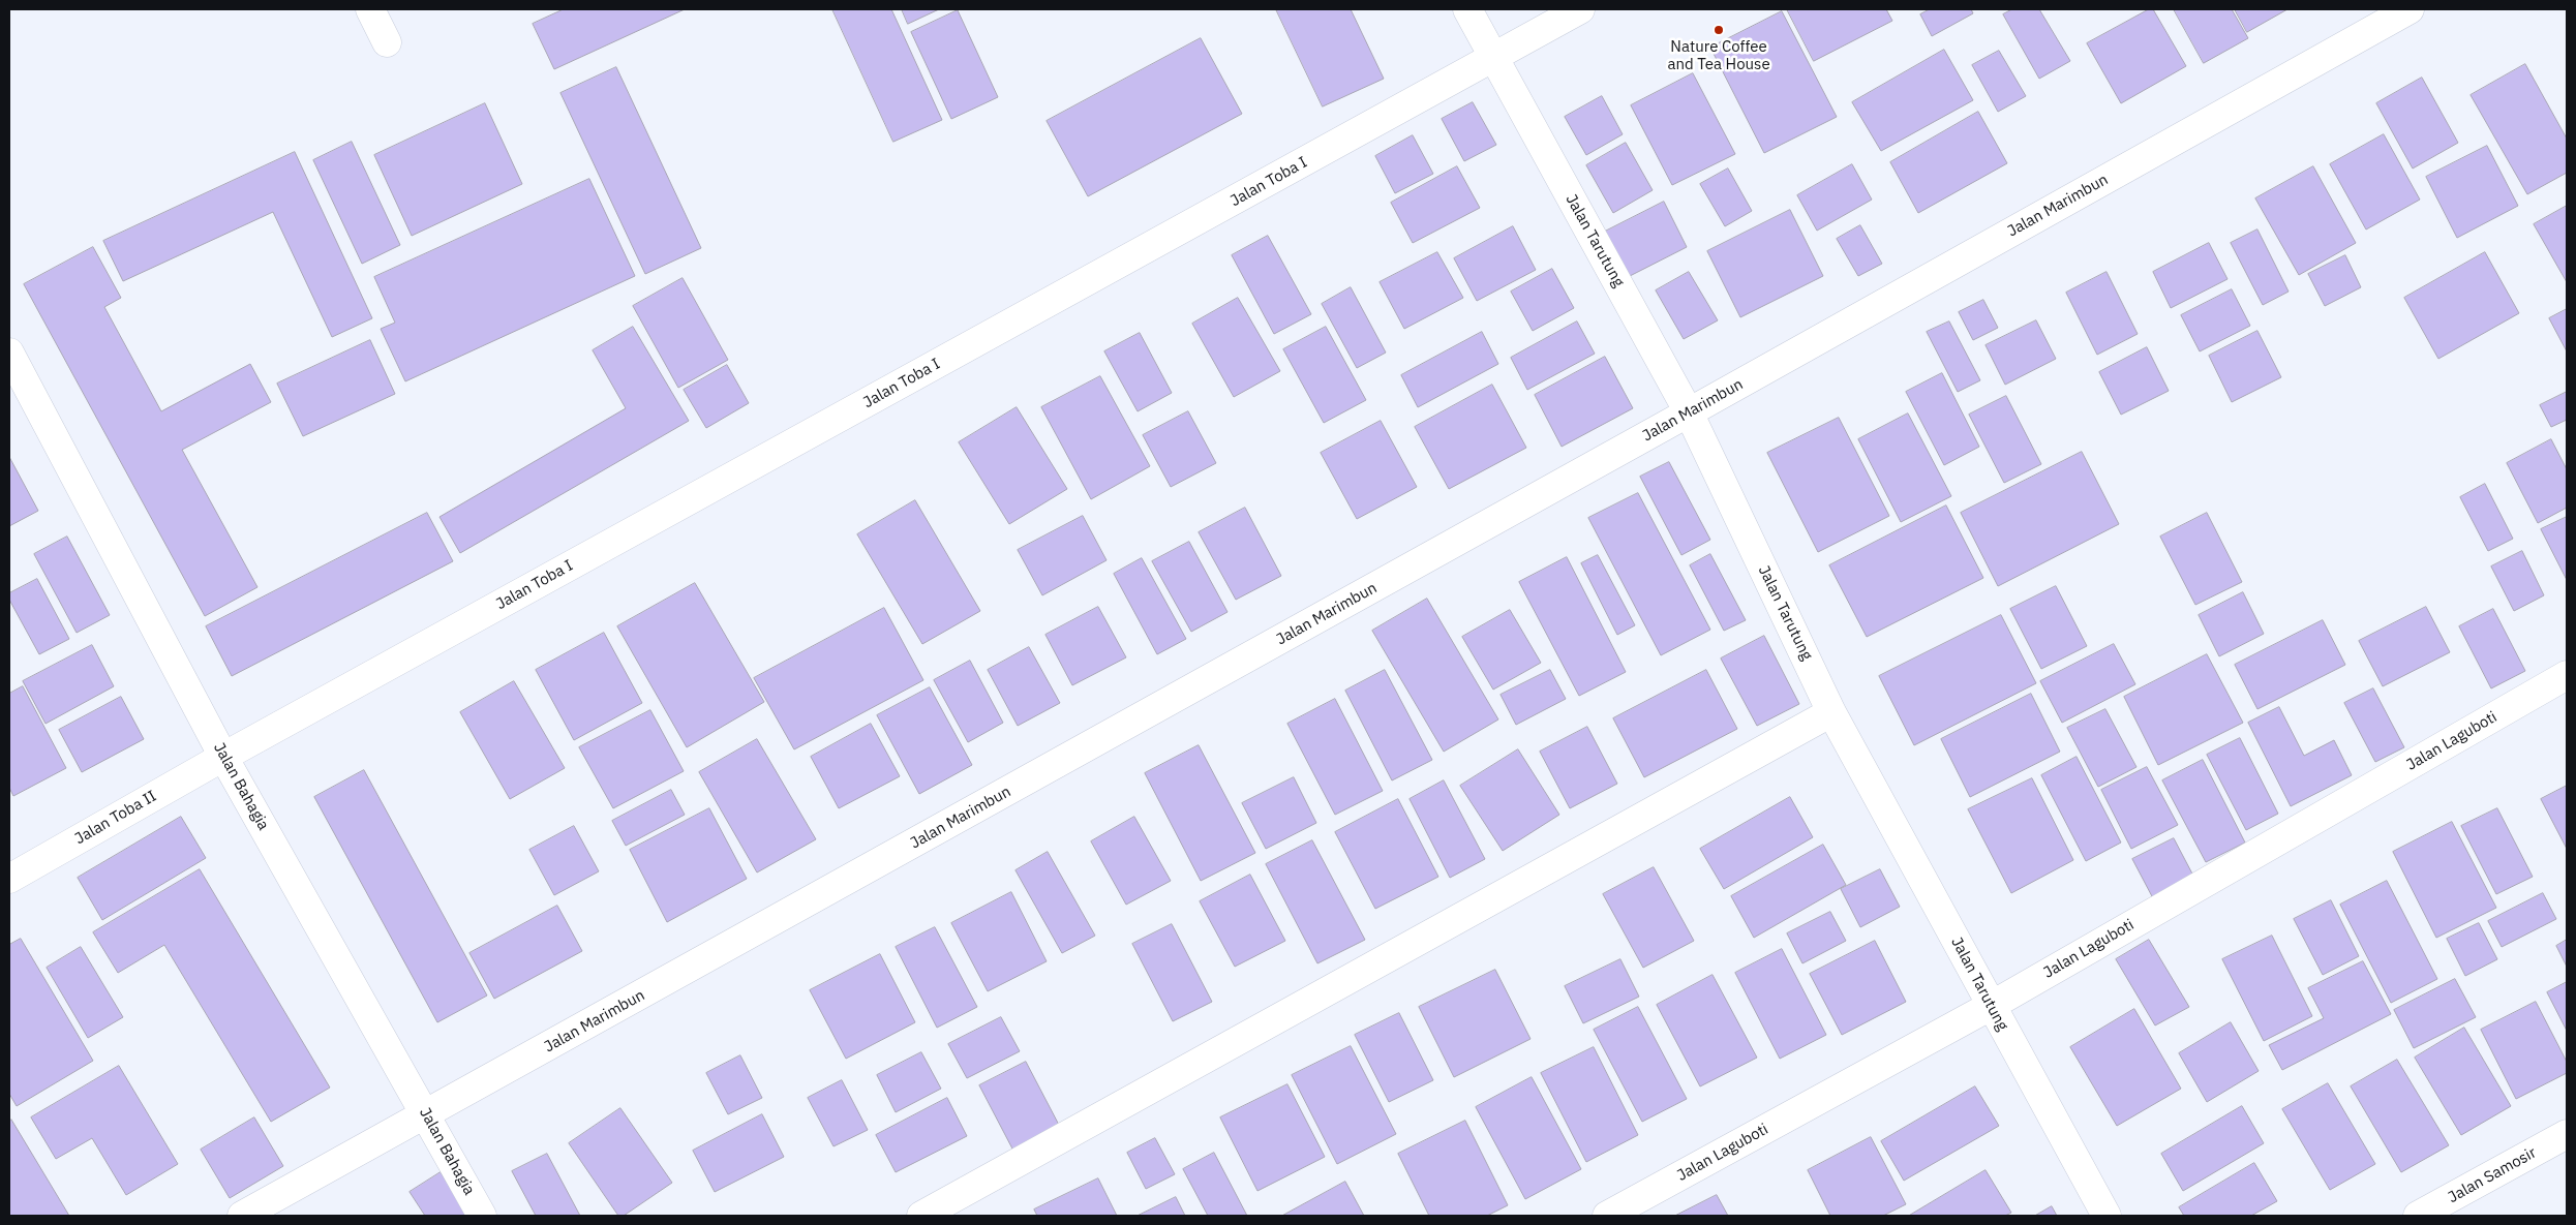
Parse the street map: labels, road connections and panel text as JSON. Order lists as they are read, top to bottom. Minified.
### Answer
{"streets":{"street":["Jalan Toba I","Jalan Marimbun","Jalan Tarutung","Jalan Laguboti","Jalan Bahagia","Jalan Toba II","Jalan Samosir"]},"crossings":[["Jalan Toba I","Jalan Tarutung"],["Jalan Toba I","Jalan Bahagia"],["Jalan Toba I","Jalan Toba II"],["Jalan Marimbun","Jalan Tarutung"],["Jalan Marimbun","Jalan Bahagia"],["Jalan Tarutung","Jalan Laguboti"],["Jalan Bahagia","Jalan Toba II"]],"places":["Nature Coffee and Tea House"]}
